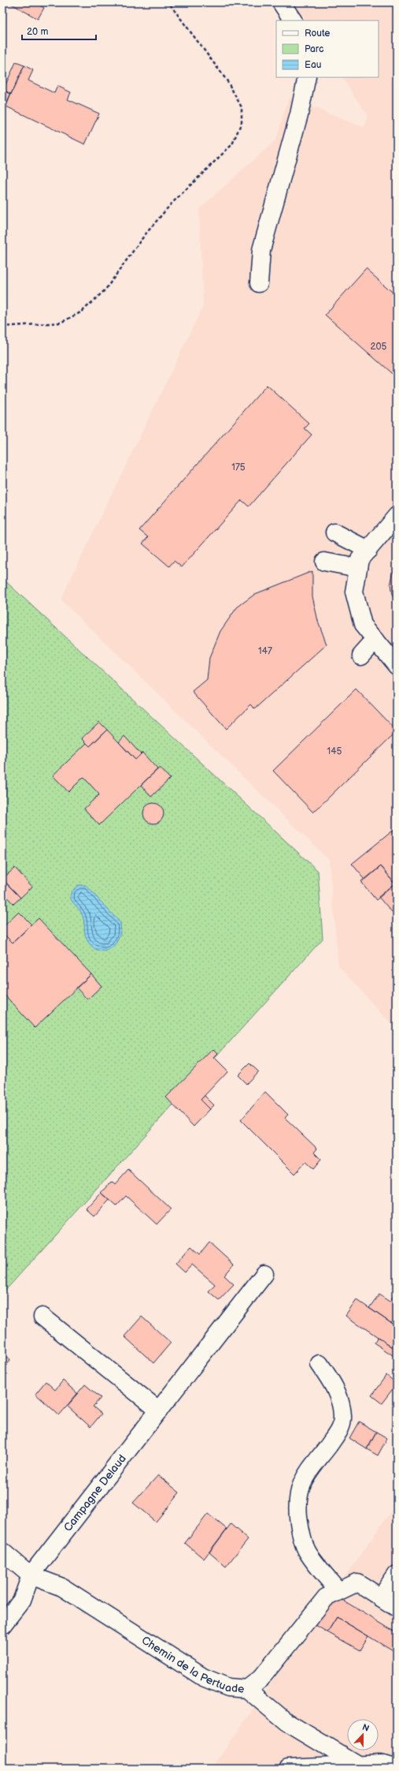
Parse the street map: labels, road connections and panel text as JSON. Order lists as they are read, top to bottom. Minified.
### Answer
{"streets":{"street":["Campagne Delaud","Chemin de la Pertuade"]},"crossings":[["Campagne Delaud","Chemin de la Pertuade"]],"house_numbers":["205","175","147","145"],"legend":["Route","Parc","Eau"],"scale_bar":"20 m","north":"top"}
